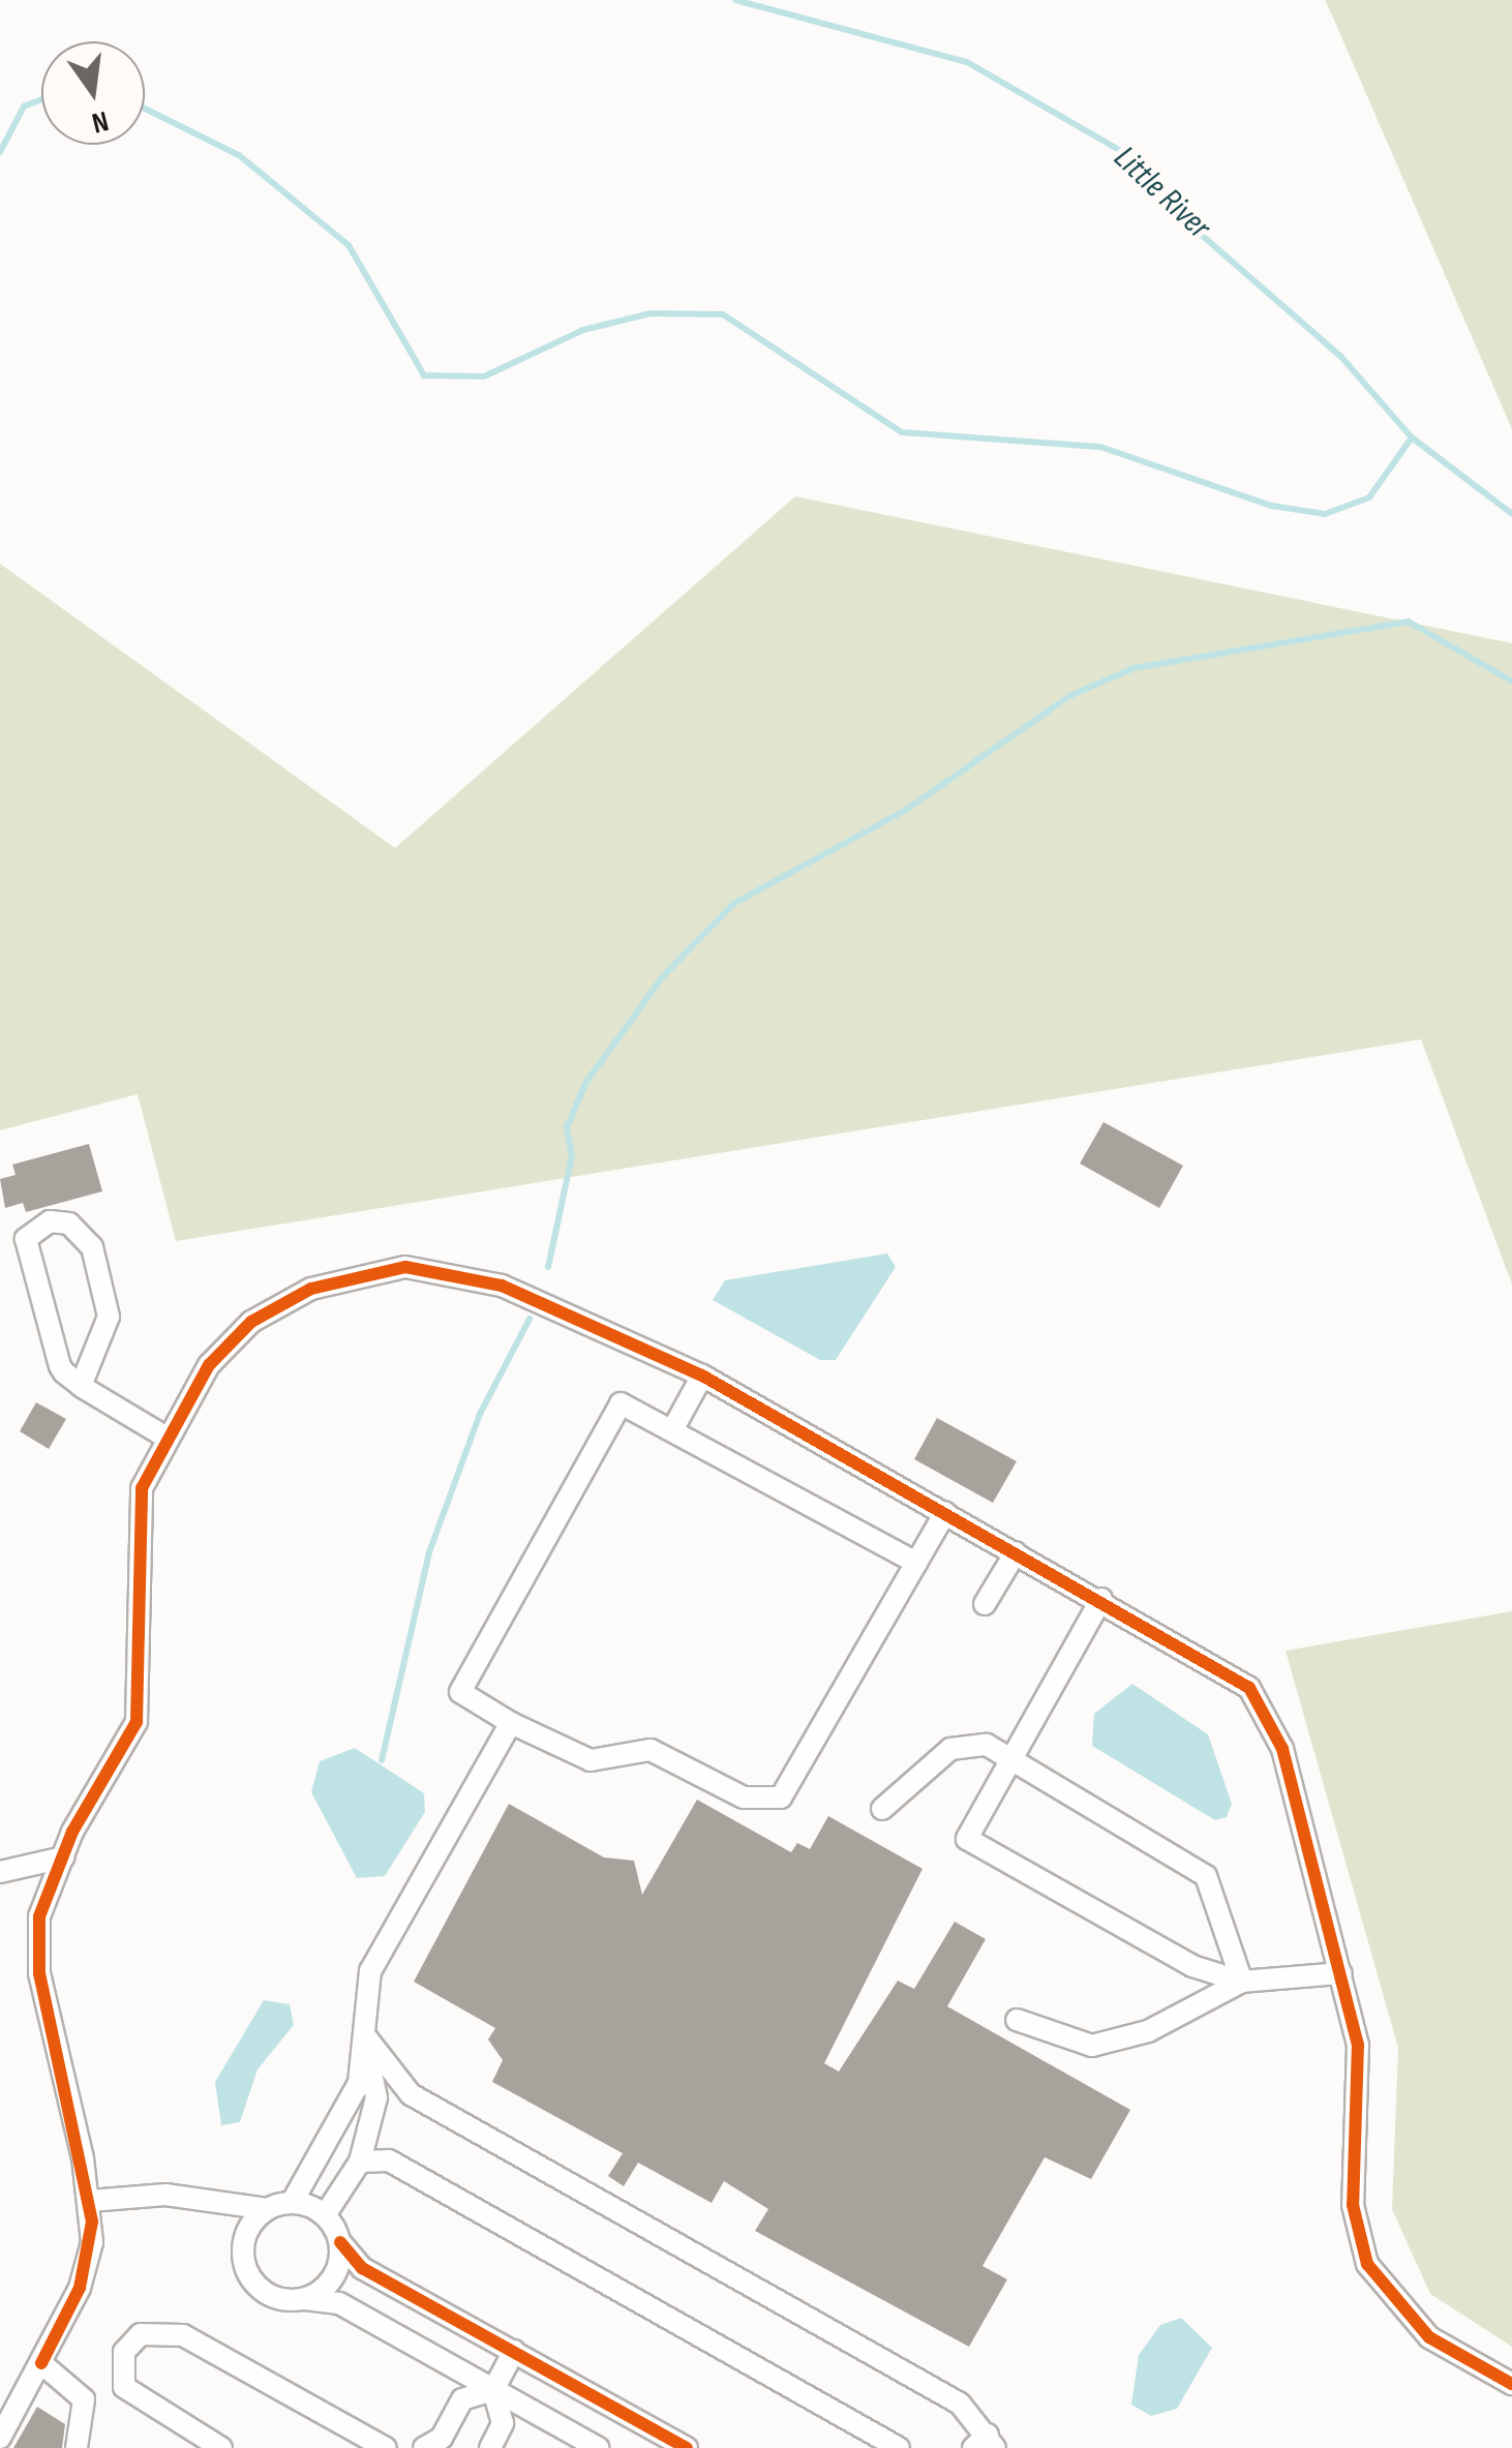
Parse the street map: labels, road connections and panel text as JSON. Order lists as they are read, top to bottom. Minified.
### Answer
{"water":["Little River"],"north":"bottom"}
